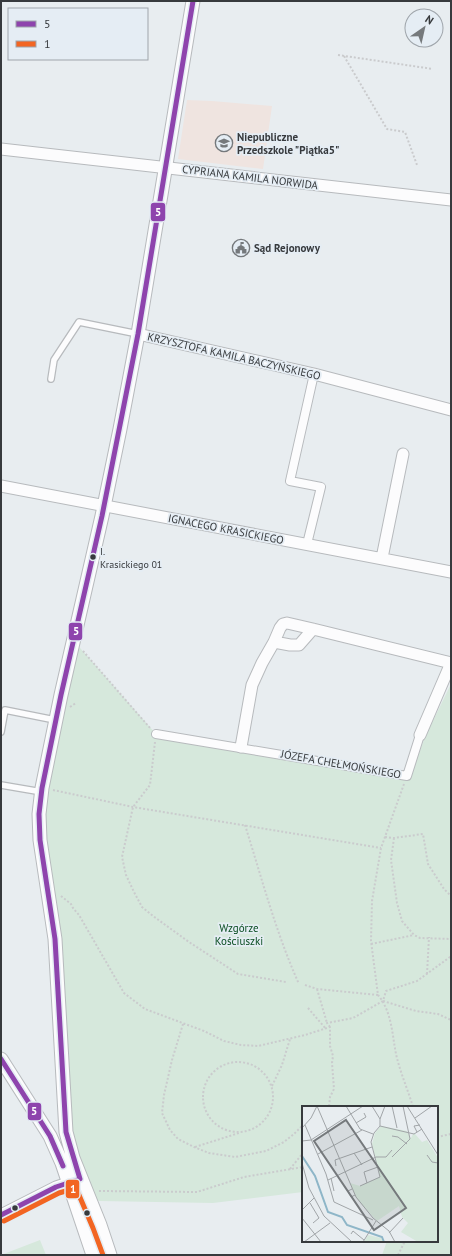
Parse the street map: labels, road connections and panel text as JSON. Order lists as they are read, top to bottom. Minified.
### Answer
{"streets":{"street":["CYPRIANA KAMILA NORWIDA","KRZYSZTOFA KAMILA BACZYŃSKIEGO","IGNACEGO KRASICKIEGO","JÓZEFA CHEŁMOŃSKIEGO"]},"parks":["Wzgórze Kościuszki"],"places":{"school or university":["Niepubliczne Przedszkole \"Piątka5\""],"public building":["Sąd Rejonowy"],"other":["I. Krasickiego 01"]},"lines":["transit line 5","transit line 1"],"legend":["5","1"],"north":"top right"}
